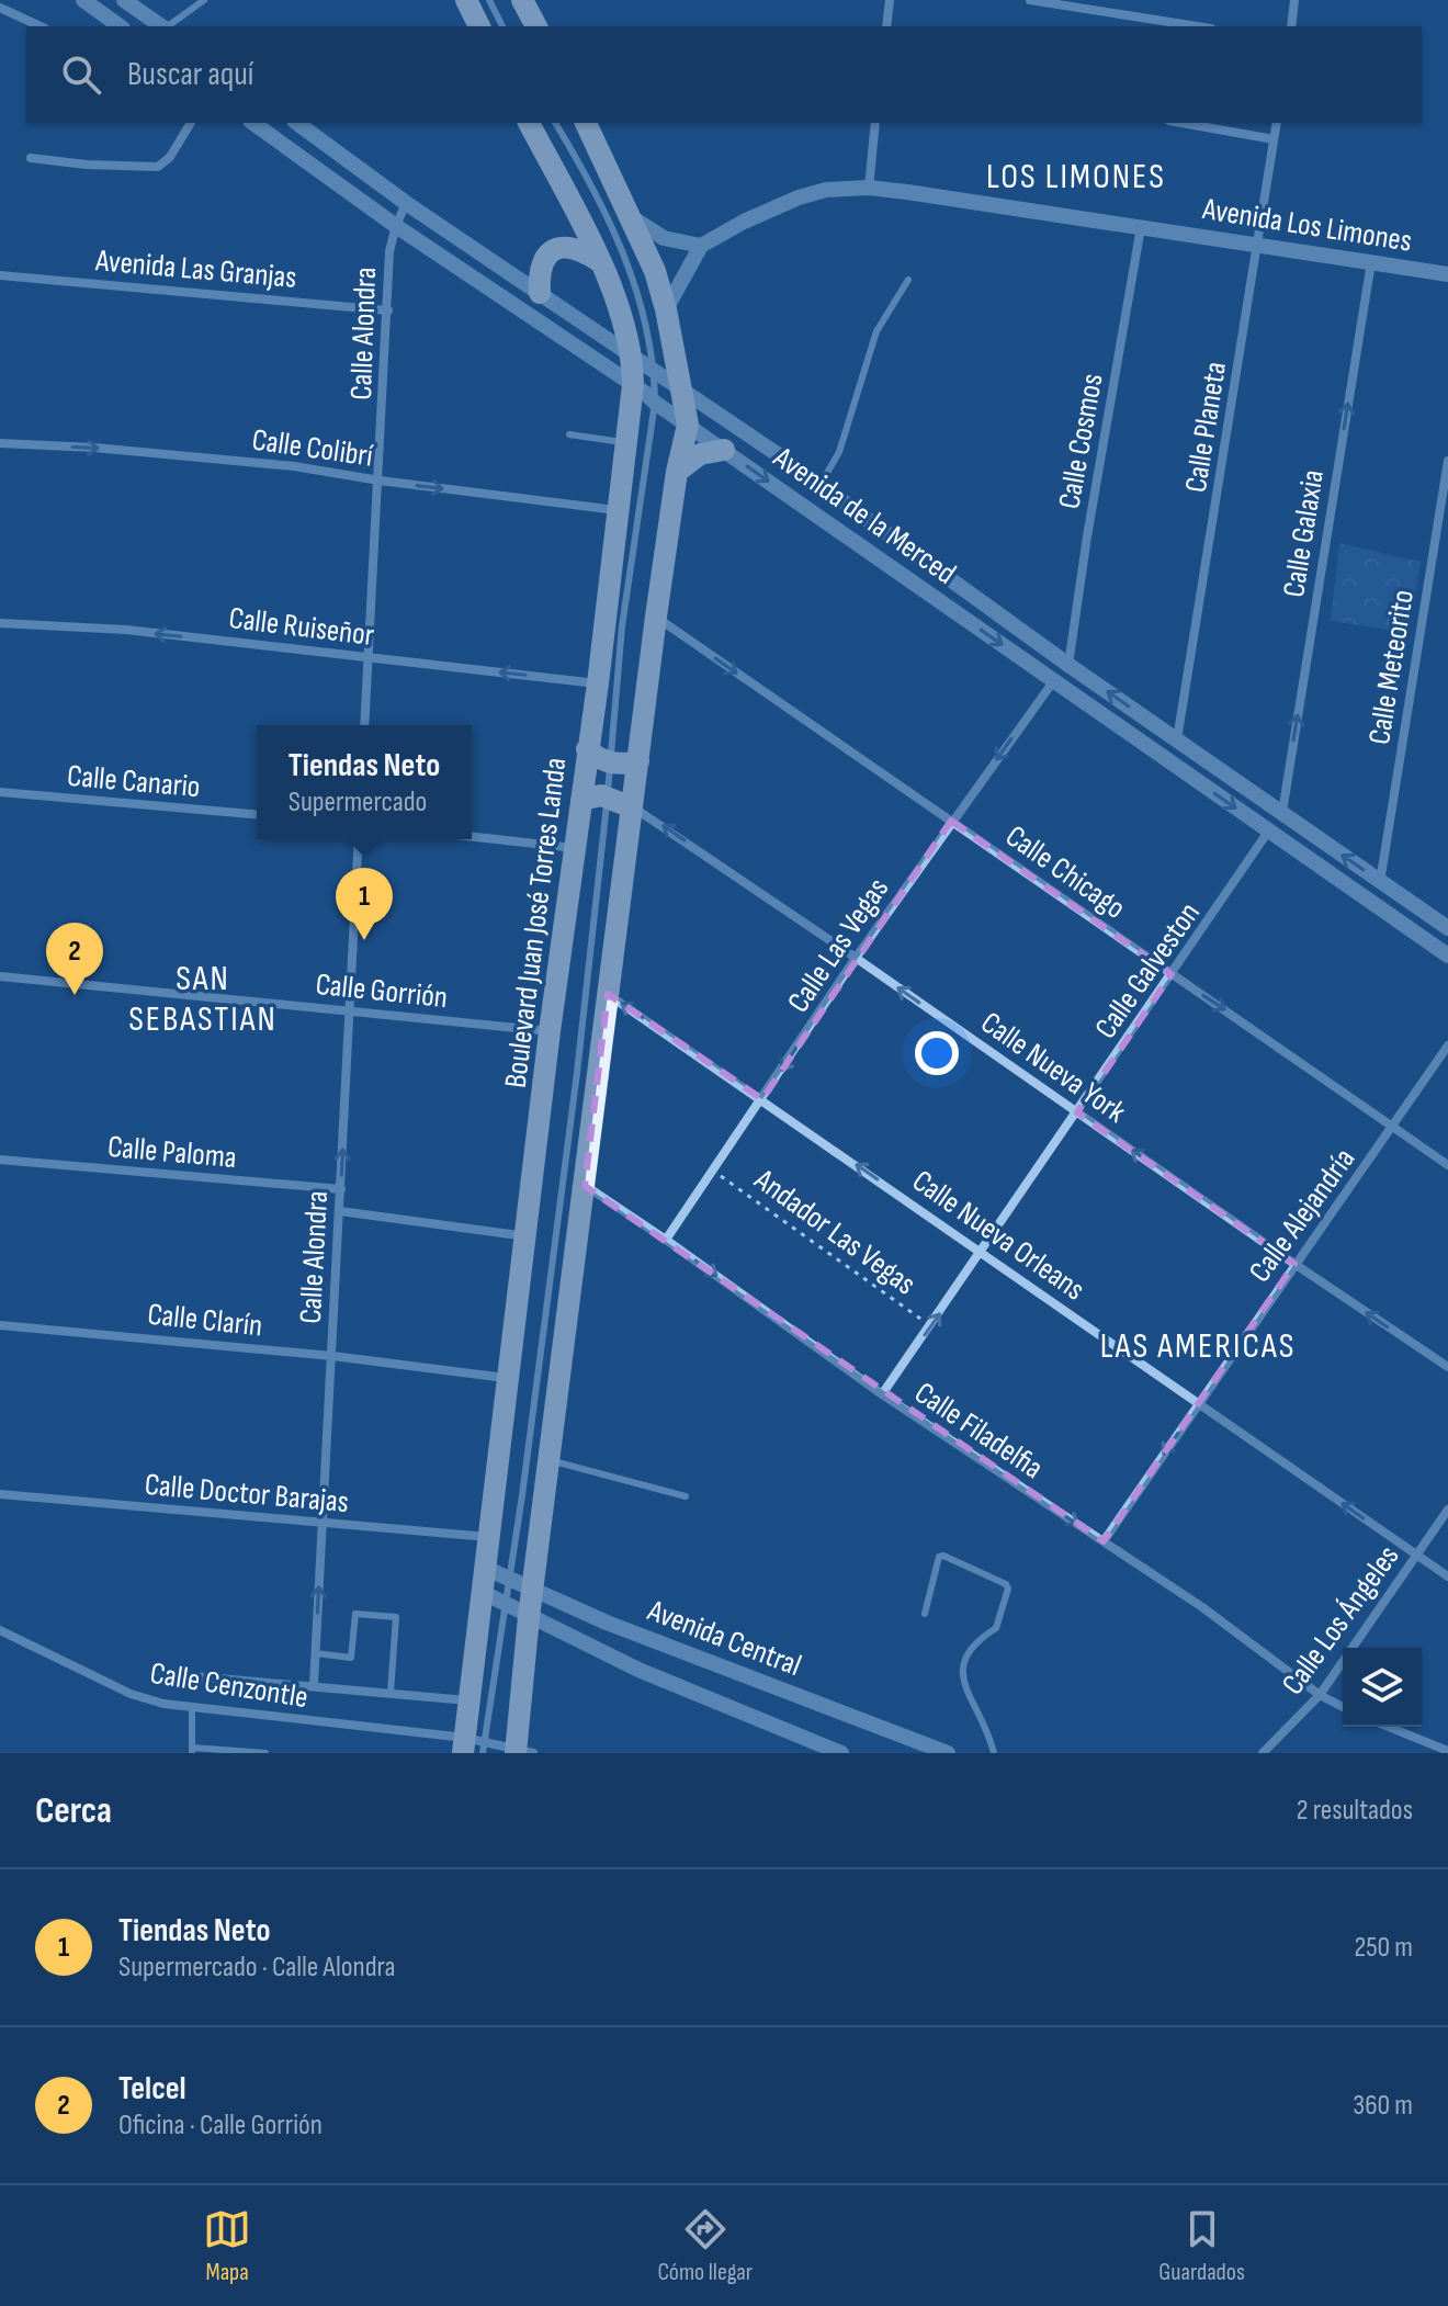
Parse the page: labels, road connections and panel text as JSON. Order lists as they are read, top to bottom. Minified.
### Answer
{"streets":{"main road":["Boulevard Juan José Torres Landa"],"street":["Avenida Los Limones","Avenida Las Granjas","Calle Alondra","Calle Planeta","Calle Cosmos","Calle Colibrí","Avenida de la Merced","Calle Galaxia","Calle Ruiseñor","Calle Meteorito","Calle Canario","Calle Chicago","Calle Las Vegas","Calle Galveston","Calle Gorrión","Calle Nueva York","Calle Paloma","Calle Alejandría","Calle Nueva Orleans","Calle Clarín","Calle Filadelfia","Calle Doctor Barajas","Calle Los Ángeles","Avenida Central","Calle Cenzontle"],"path":["Andador Las Vegas"]},"crossings":[["Avenida Los Limones","Calle Planeta"],["Avenida Los Limones","Calle Cosmos"],["Avenida Los Limones","Calle Galaxia"],["Avenida Las Granjas","Calle Alondra"],["Calle Alondra","Calle Colibrí"],["Calle Alondra","Avenida de la Merced"],["Calle Alondra","Calle Ruiseñor"],["Calle Alondra","Calle Gorrión"],["Calle Alondra","Calle Paloma"],["Calle Alondra","Calle Clarín"],["Calle Alondra","Calle Doctor Barajas"],["Calle Alondra","Calle Cenzontle"],["Calle Planeta","Avenida de la Merced"],["Calle Cosmos","Avenida de la Merced"],["Calle Colibrí","Boulevard Juan José Torres Landa"],["Avenida de la Merced","Calle Galaxia"],["Avenida de la Merced","Calle Meteorito"],["Avenida de la Merced","Boulevard Juan José Torres Landa"],["Avenida de la Merced","Calle Las Vegas"],["Avenida de la Merced","Calle Galveston"],["Calle Ruiseñor","Boulevard Juan José Torres Landa"],["Calle Chicago","Calle Las Vegas"],["Calle Chicago","Calle Galveston"],["Calle Chicago","Calle Alejandría"],["Boulevard Juan José Torres Landa","Calle Gorrión"],["Boulevard Juan José Torres Landa","Calle Clarín"],["Boulevard Juan José Torres Landa","Calle Doctor Barajas"],["Boulevard Juan José Torres Landa","Avenida Central"],["Boulevard Juan José Torres Landa","Calle Cenzontle"],["Calle Las Vegas","Calle Nueva York"],["Calle Las Vegas","Andador Las Vegas"],["Calle Las Vegas","Calle Nueva Orleans"],["Calle Las Vegas","Calle Filadelfia"],["Calle Galveston","Calle Nueva York"],["Calle Galveston","Andador Las Vegas"],["Calle Galveston","Calle Nueva Orleans"],["Calle Galveston","Calle Filadelfia"],["Calle Nueva York","Calle Alejandría"],["Calle Alejandría","Calle Nueva Orleans"],["Calle Alejandría","Calle Filadelfia"],["Calle Nueva Orleans","Calle Los Ángeles"],["Calle Filadelfia","Calle Los Ángeles"]],"one_way":["Calle Colibrí","Calle Galaxia","Calle Ruiseñor","Calle Chicago","Calle Las Vegas","Calle Nueva York","Calle Nueva Orleans","Calle Filadelfia"],"districts":["LOS LIMONES","SAN SEBASTIAN","LAS AMERICAS"],"page":{"search":"Buscar aquí","popup":["Tiendas Neto","Supermercado"],"pins":["1","2"],"heading":["Cerca","2 resultados"],"list":[{"mark":"1","name":"Tiendas Neto","note":"Supermercado · Calle Alondra","value":"250 m"},{"mark":"2","name":"Telcel","note":"Oficina · Calle Gorrión","value":"360 m"}],"nav":["Mapa","Cómo llegar","Guardados"]}}
